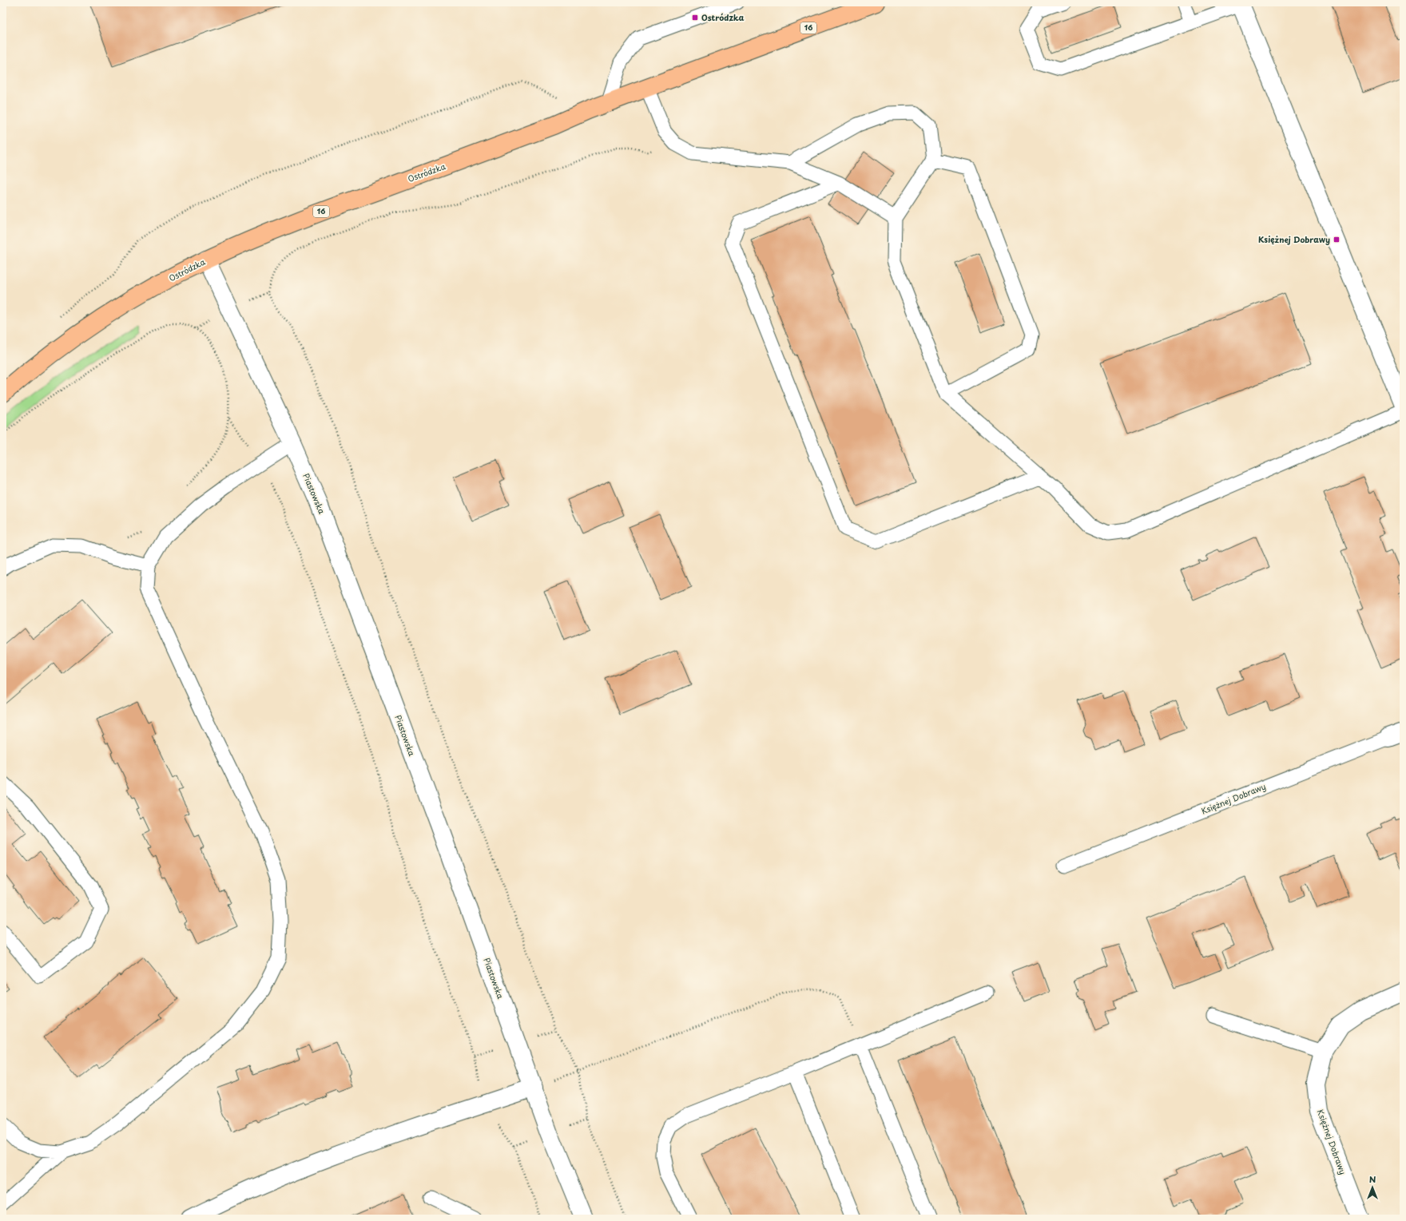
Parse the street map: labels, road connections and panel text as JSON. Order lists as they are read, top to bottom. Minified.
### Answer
{"streets":{"main road":["16","Ostródzka"],"street":["Piastowska","Księżnej Dobrawy"]},"crossings":[["Ostródzka","Piastowska"]],"places":{"transit":["Ostródzka","Księżnej Dobrawy"]},"north":"top"}
